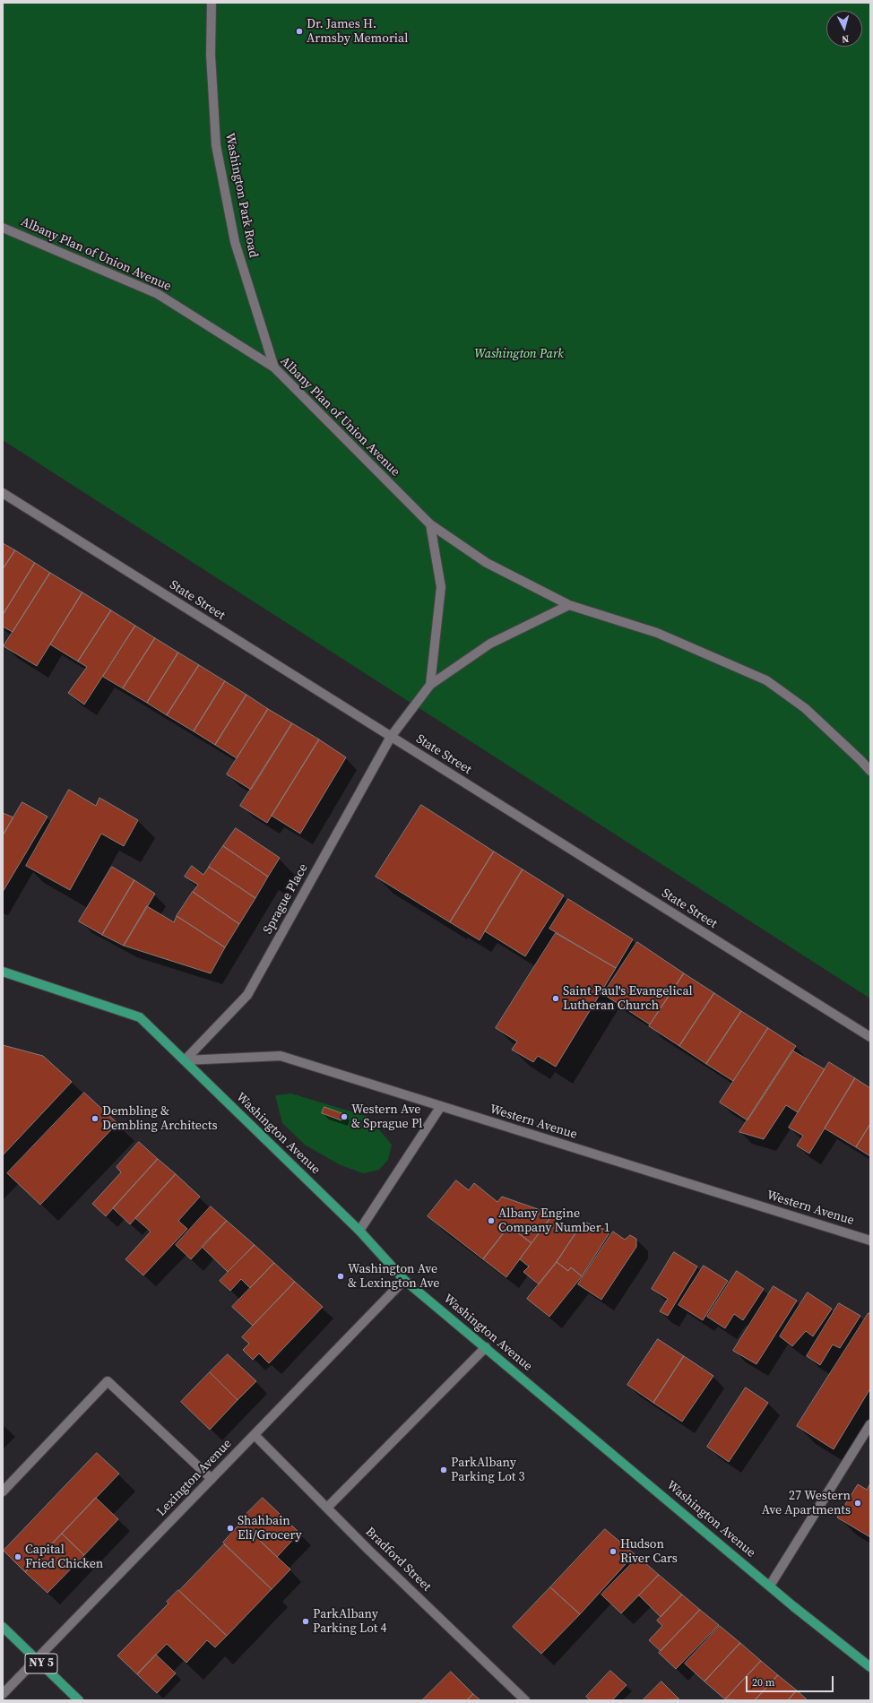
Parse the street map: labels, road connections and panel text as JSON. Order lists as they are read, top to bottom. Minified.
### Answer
{"streets":{"main road":["Washington Avenue","NY 5"],"street":["Washington Park Road","Albany Plan of Union Avenue","State Street","Sprague Place","Western Avenue","Lexington Avenue","Bradford Street"]},"crossings":[["Washington Park Road","Albany Plan of Union Avenue"],["State Street","Sprague Place"],["Sprague Place","Western Avenue"],["Sprague Place","Washington Avenue"],["Western Avenue","Washington Avenue"],["Washington Avenue","Lexington Avenue"],["Lexington Avenue","Bradford Street"],["Lexington Avenue","NY 5"]],"parks":["Washington Park"],"places":["Dr. James H. Armsby Memorial","Saint Paul's Evangelical Lutheran Church","Western Ave & Sprague Pl","Dembling & Dembling Architects","Albany Engine Company Number 1","Washington Ave & Lexington Ave","ParkAlbany Parking Lot 3","27 Western Ave Apartments","Shahbain Eli/Grocery","Hudson River Cars","Capital Fried Chicken","ParkAlbany Parking Lot 4"],"scale_bar":"20 m","north":"bottom"}
